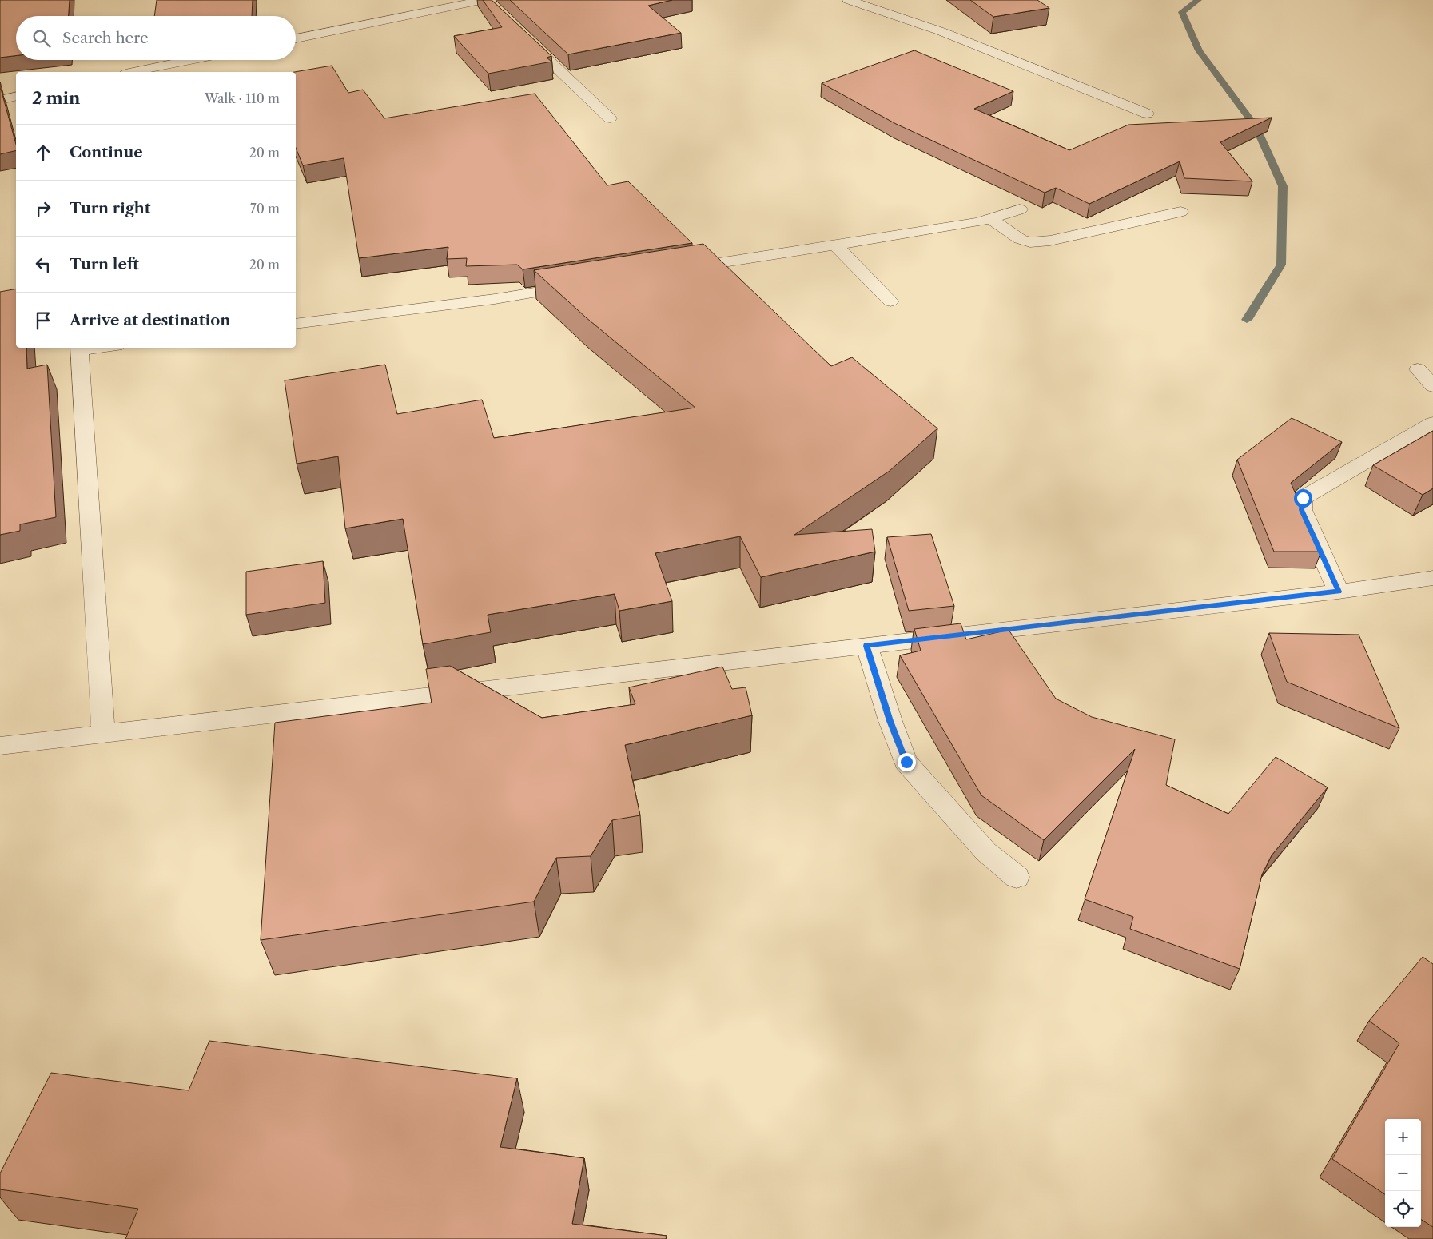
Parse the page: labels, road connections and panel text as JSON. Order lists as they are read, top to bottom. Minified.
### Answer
{"page":{"search":"Search here","heading":["2 min","Walk · 110 m"],"list":[["Continue","20 m"],["Turn right","70 m"],["Turn left","20 m"],"Arrive at destination"],"map_buttons":["+","−"]}}
